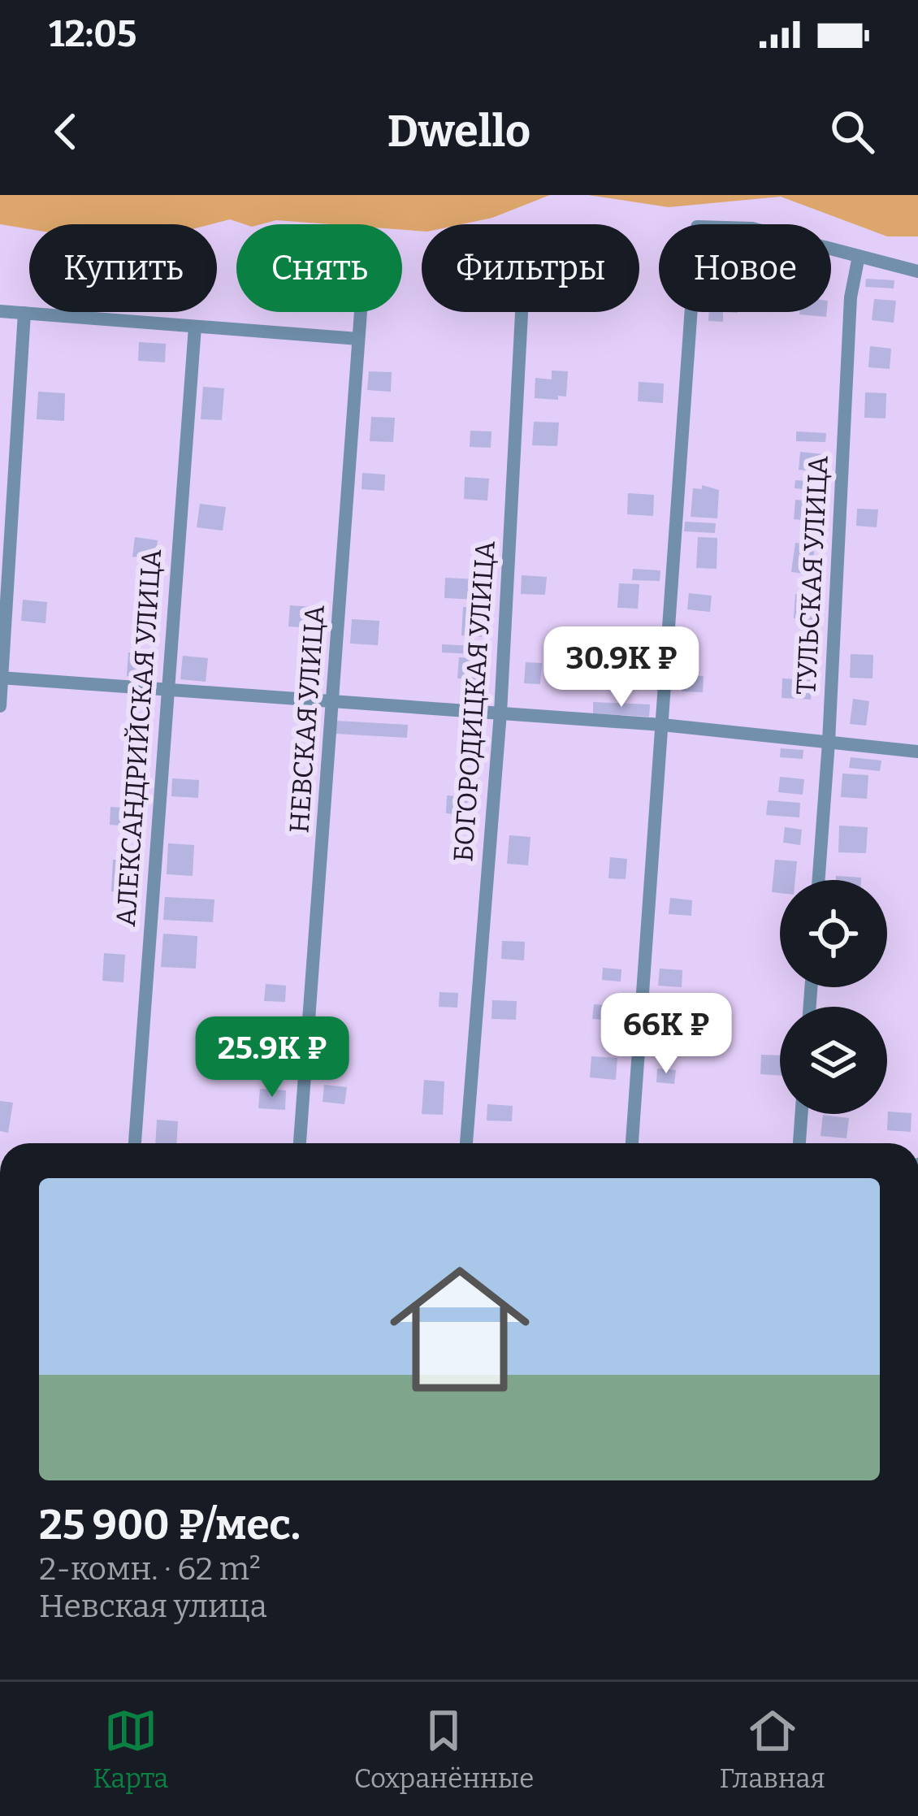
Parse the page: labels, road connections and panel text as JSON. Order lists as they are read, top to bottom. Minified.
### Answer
{"streets":{"street":["ТУЛЬСКАЯ УЛИЦА","БОГОРОДИЦКАЯ УЛИЦА","НЕВСКАЯ УЛИЦА","АЛЕКСАНДРИЙСКАЯ УЛИЦА"]},"page":{"status":"12:05","header":"Dwello","chip":["Купить","Снять","Фильтры","Новое"],"price":["30.9K ₽","66K ₽","25.9K ₽"],"list":[{"name":"25 900 ₽/мес.","note":"2-комн. · 62 m² · Невская улица"}],"tabs":["Карта","Сохранённые","Главная"]}}
